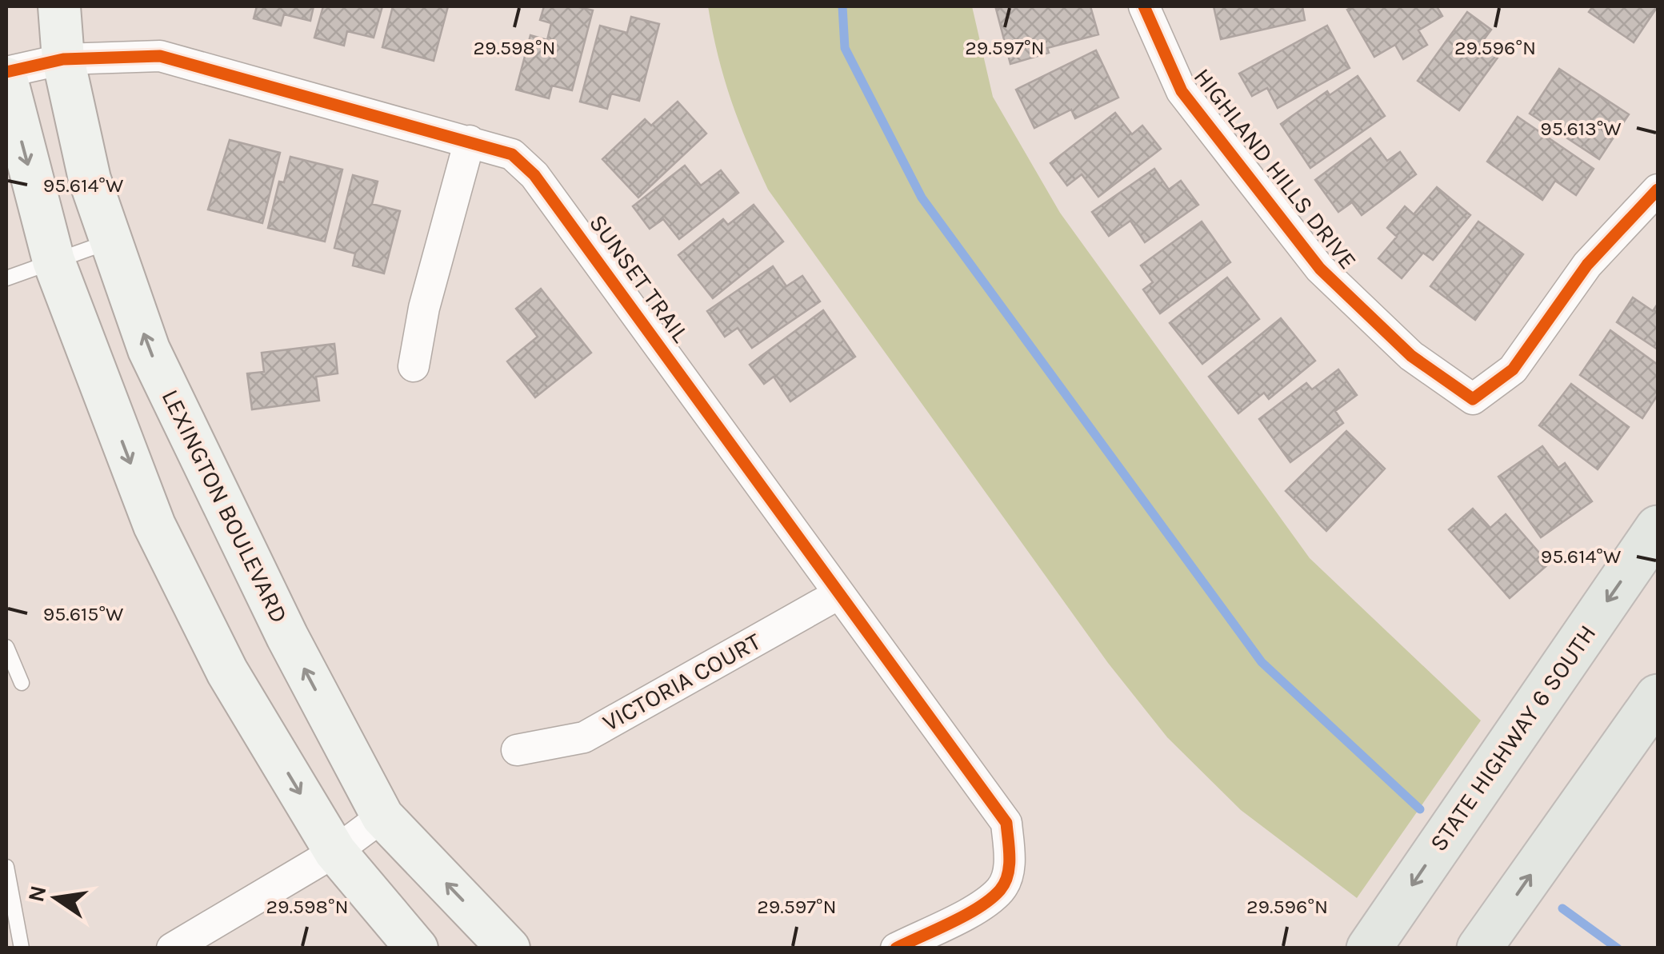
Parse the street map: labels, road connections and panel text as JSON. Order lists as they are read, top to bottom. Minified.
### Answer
{"streets":{"main road":["LEXINGTON BOULEVARD","STATE HIGHWAY 6 SOUTH"],"street":["HIGHLAND HILLS DRIVE","SUNSET TRAIL","VICTORIA COURT"]},"crossings":[["SUNSET TRAIL","LEXINGTON BOULEVARD"],["SUNSET TRAIL","VICTORIA COURT"]],"north":"left","coordinates":["29.598°N","29.597°N","29.596°N","95.613°W","95.614°W","95.615°W"]}
